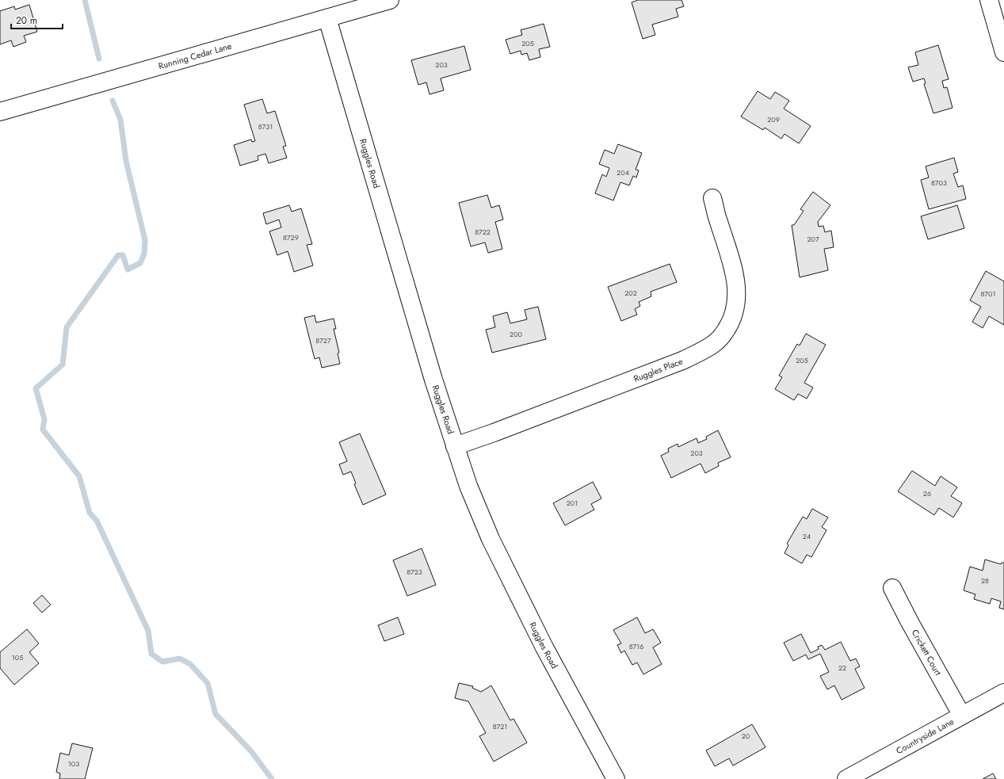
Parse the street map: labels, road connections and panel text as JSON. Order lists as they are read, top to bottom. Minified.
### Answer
{"streets":{"street":["Running Cedar Lane","Ruggles Road","Ruggles Place","Crickett Court","Countryside Lane"]},"crossings":[["Running Cedar Lane","Ruggles Road"],["Ruggles Road","Ruggles Place"],["Crickett Court","Countryside Lane"]],"house_numbers":["205","203","209","8731","204","8703","8722","8729","207","202","8701","200","8727","205","203","26","201","24","8723","28","8716","105","22","8721","20","103"],"scale_bar":"20 m"}
